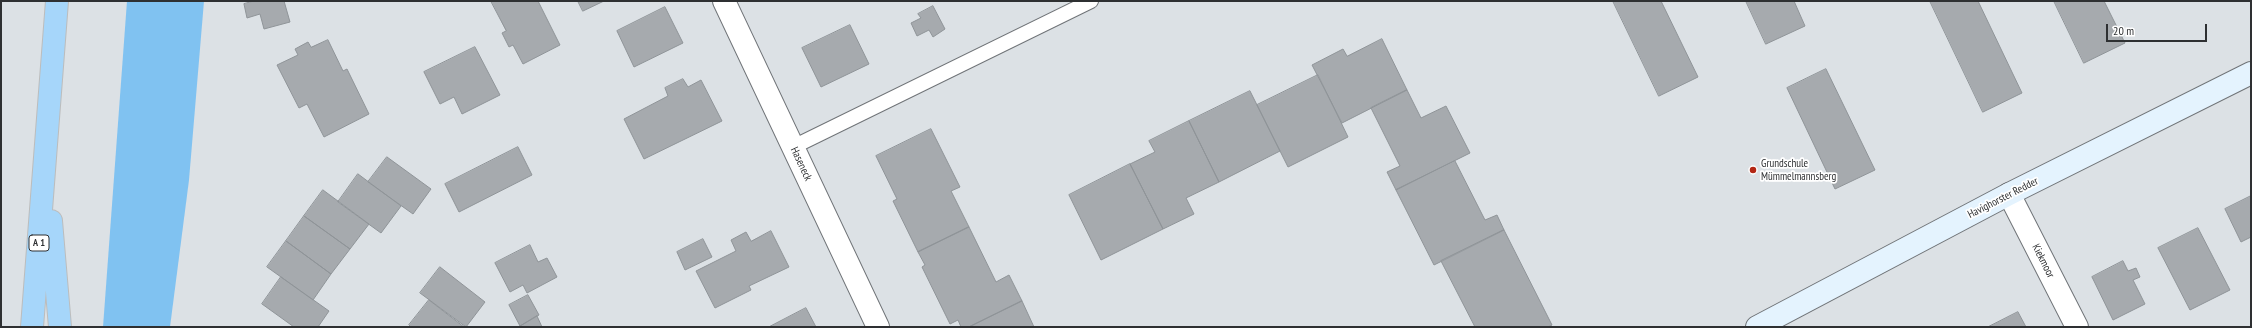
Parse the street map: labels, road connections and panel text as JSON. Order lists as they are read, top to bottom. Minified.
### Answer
{"streets":{"highway":["A 1"],"street":["Haseneck","Havighorster Redder","Kiekmoor"]},"crossings":[["Havighorster Redder","Kiekmoor"]],"places":["Grundschule Mümmelmannsberg"],"scale_bar":"20 m"}
